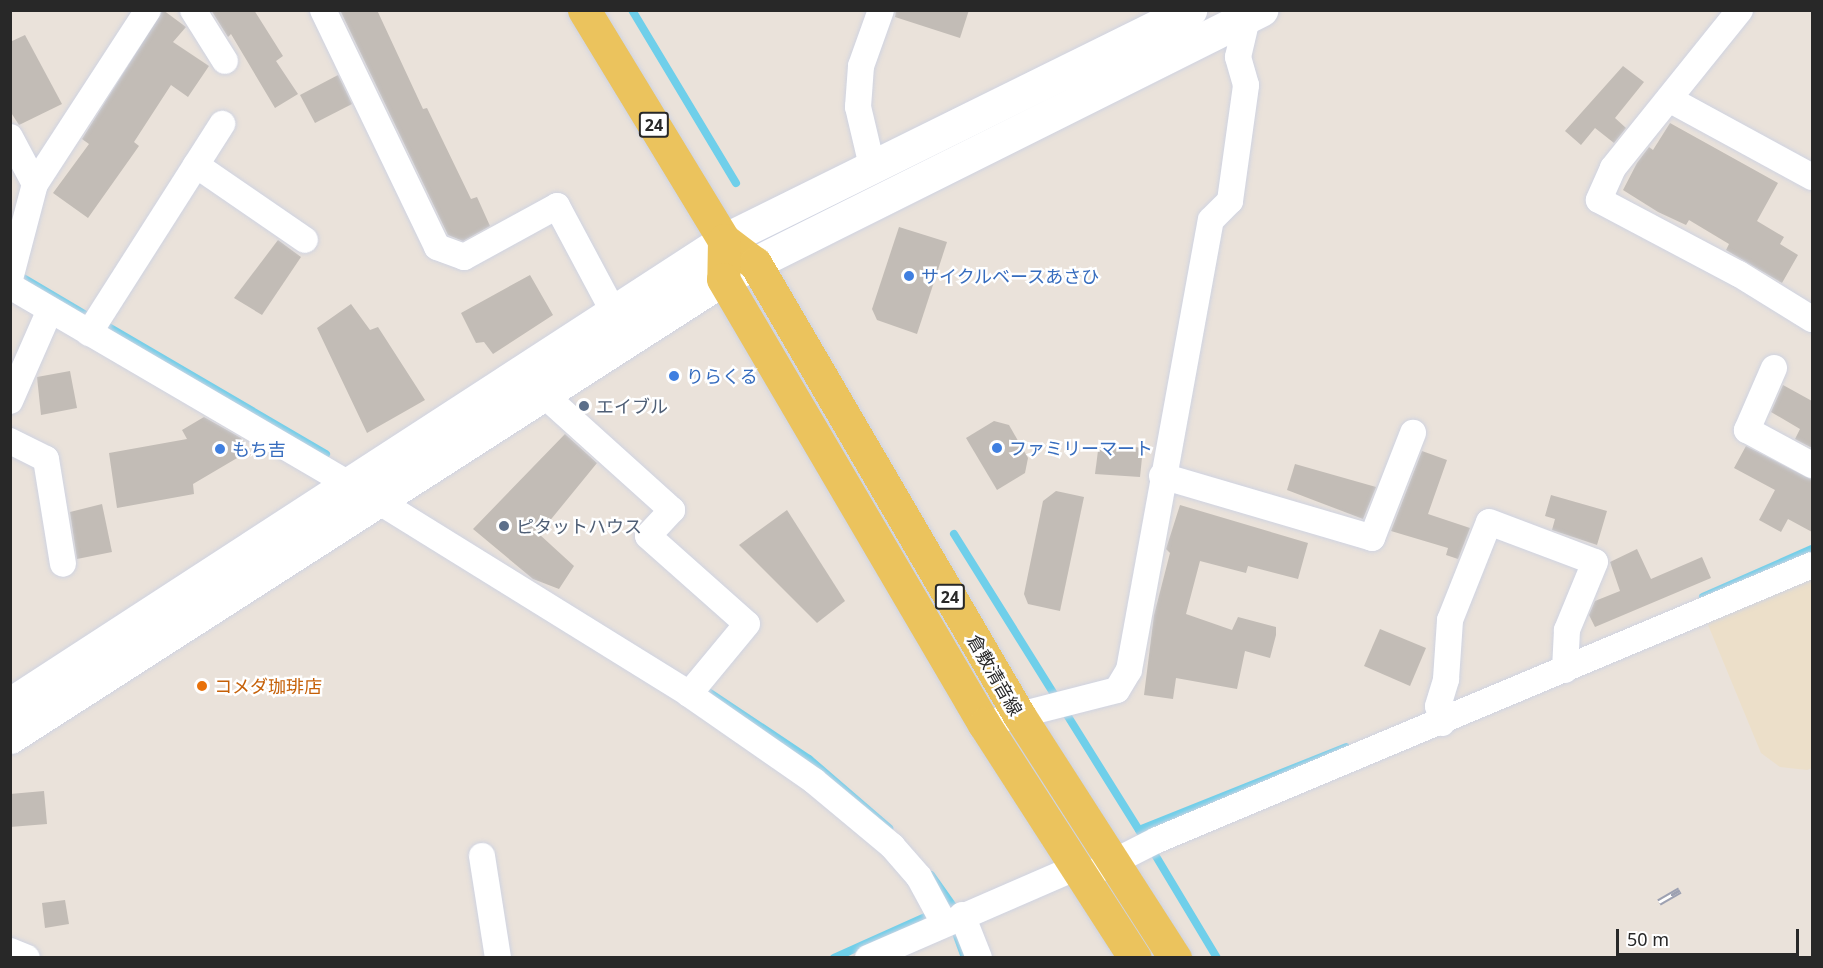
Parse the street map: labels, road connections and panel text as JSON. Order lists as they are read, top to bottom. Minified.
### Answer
{"streets":{"main road":["24","倉敷清音線"]},"places":["サイクルベースあさひ","りらくる","エイブル","ファミリーマート","もち吉","ピタットハウス","コメダ珈琲店"],"scale_bar":"50 m"}
